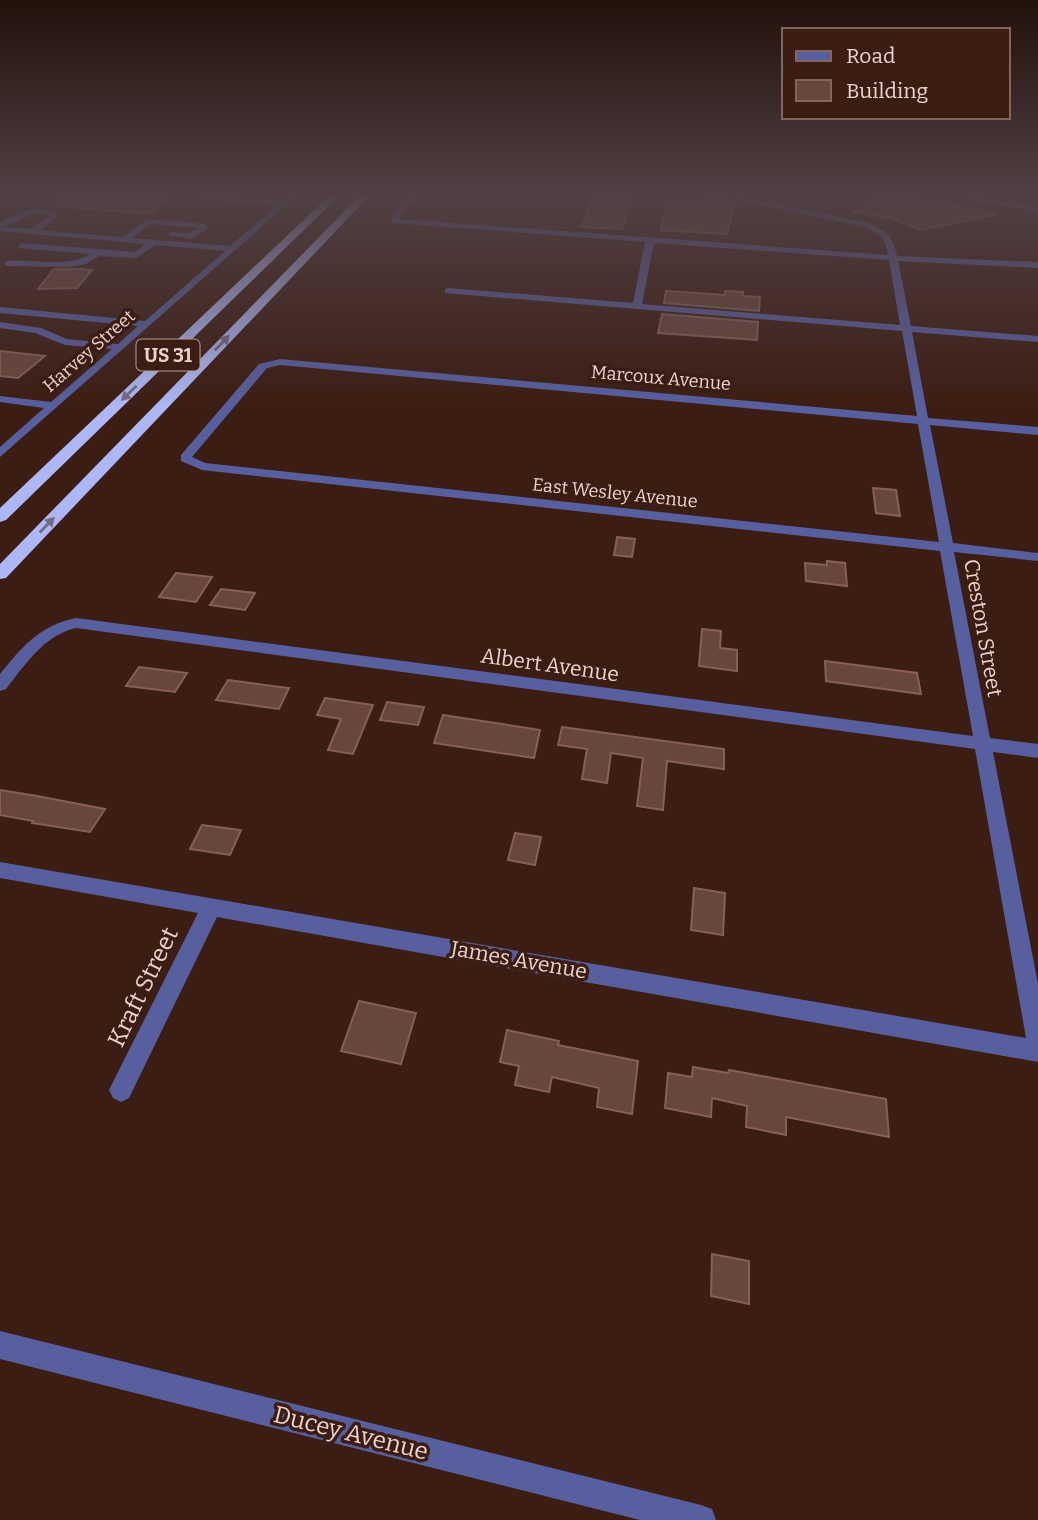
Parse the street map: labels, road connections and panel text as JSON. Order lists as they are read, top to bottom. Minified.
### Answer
{"streets":{"highway":["US 31"],"street":["Harvey Street","Marcoux Avenue","East Wesley Avenue","Creston Street","Albert Avenue","James Avenue","Kraft Street","Ducey Avenue"]},"crossings":[["Marcoux Avenue","East Wesley Avenue"],["Marcoux Avenue","Creston Street"],["East Wesley Avenue","Creston Street"],["Creston Street","Albert Avenue"],["James Avenue","Kraft Street"]],"legend":["Road","Building"]}
